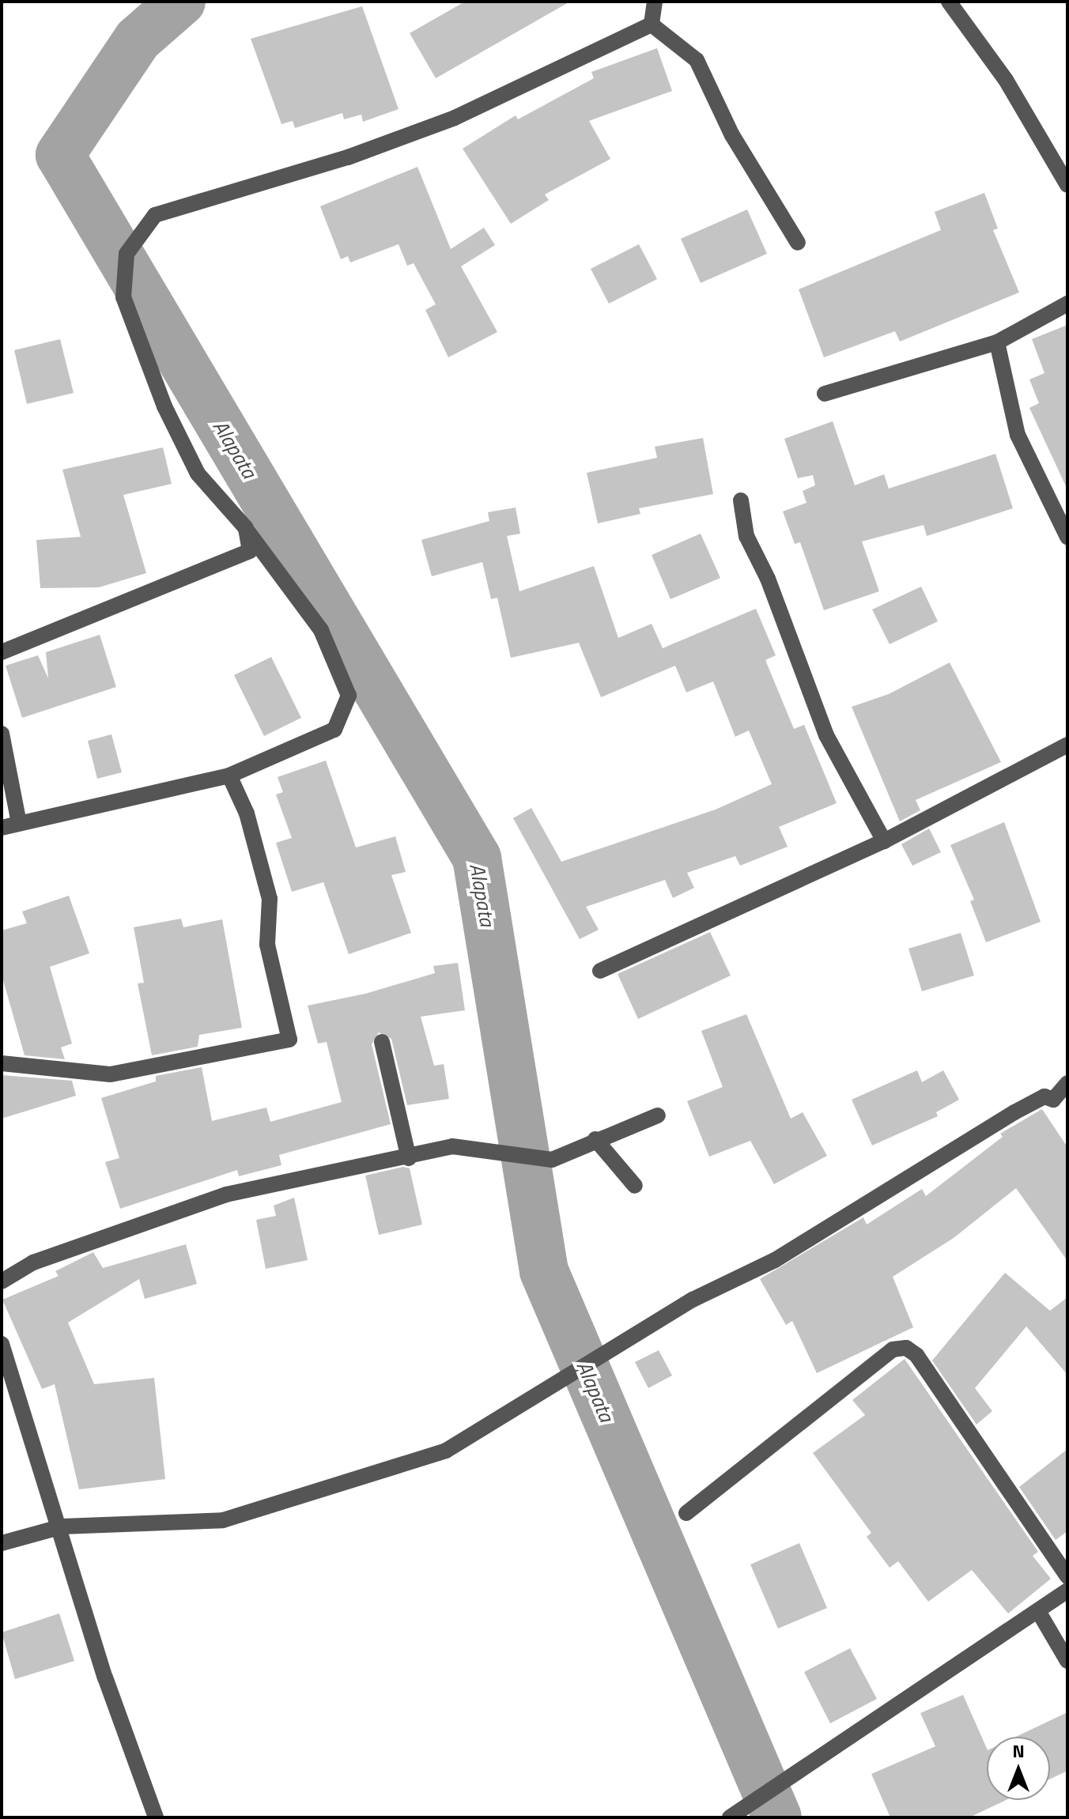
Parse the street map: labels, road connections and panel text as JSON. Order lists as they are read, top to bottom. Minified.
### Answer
{"water":["Alapata"],"north":"top"}
